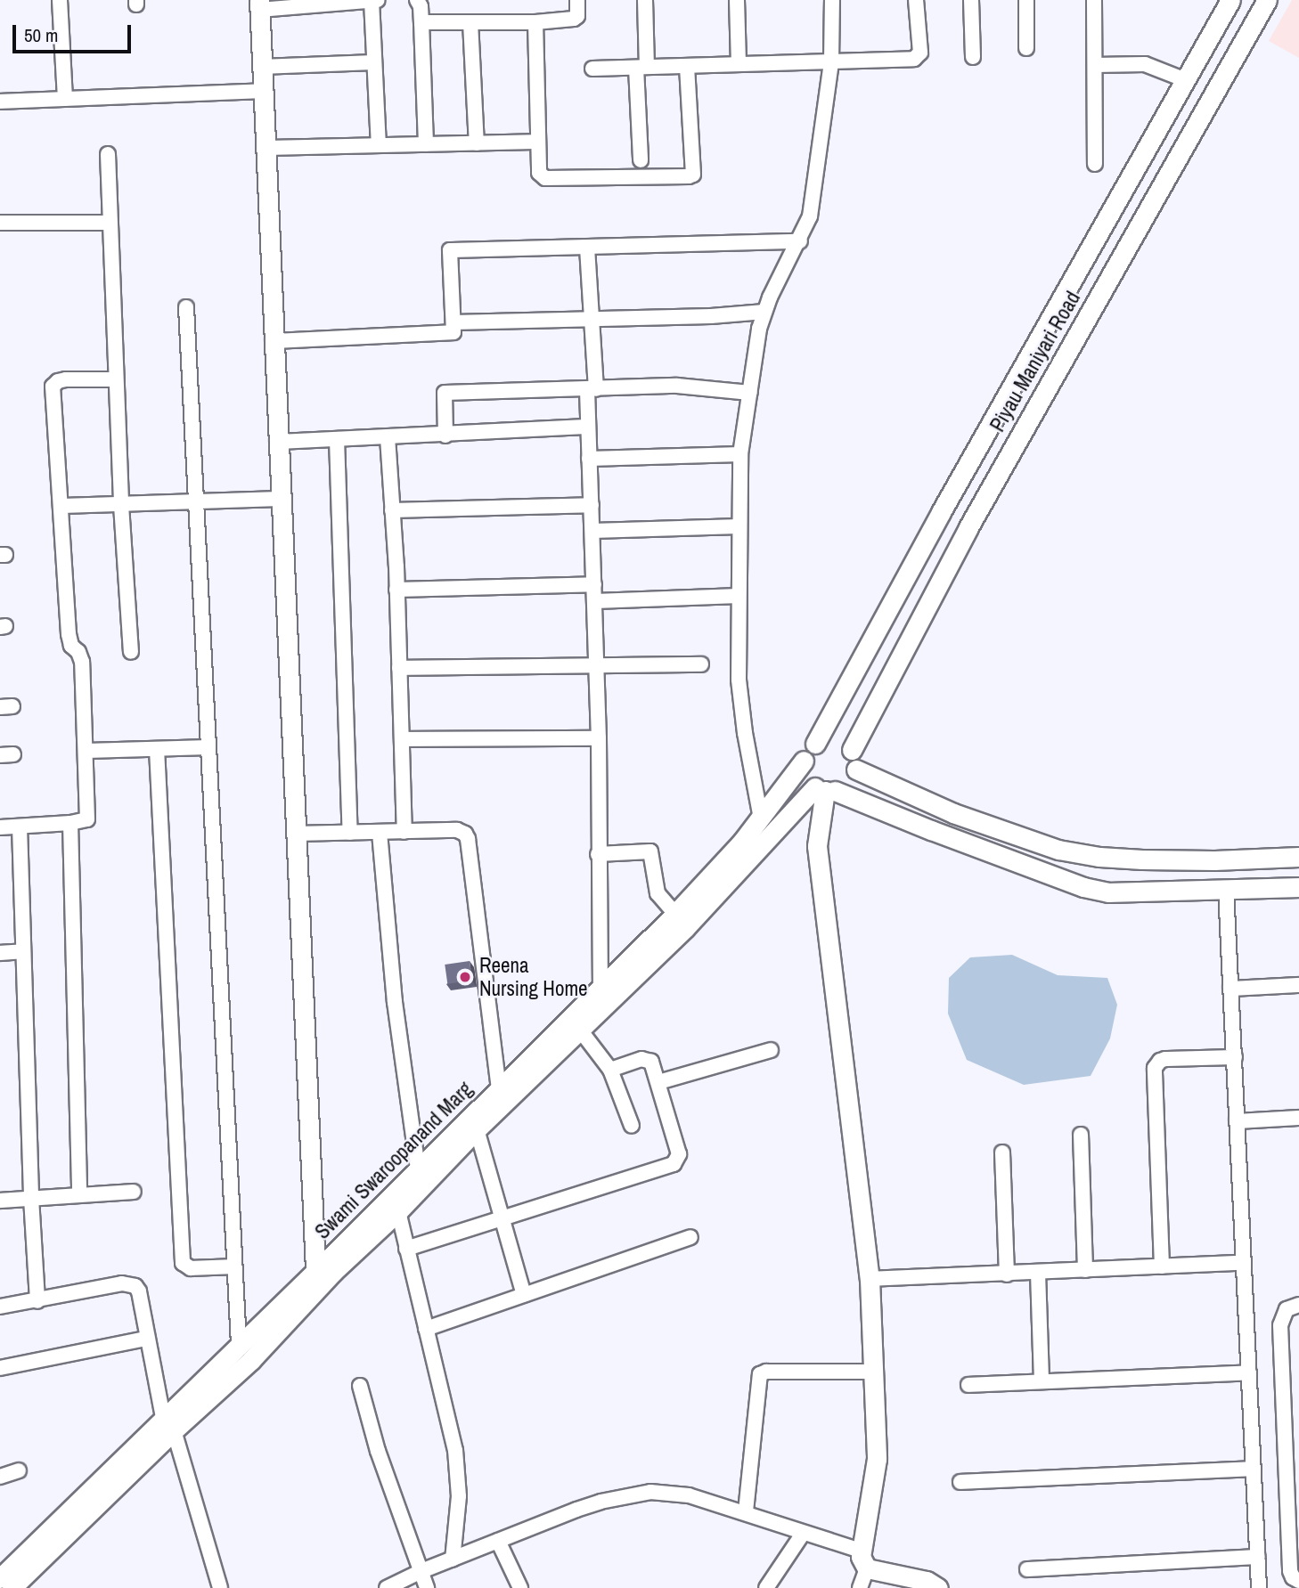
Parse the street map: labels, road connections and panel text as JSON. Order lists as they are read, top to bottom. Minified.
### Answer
{"streets":{"street":["Piyau Maniyari Road","Swami Swaroopanand Marg"]},"crossings":[["Piyau Maniyari Road","Swami Swaroopanand Marg"]],"places":["Reena Nursing Home"],"scale_bar":"50 m"}
